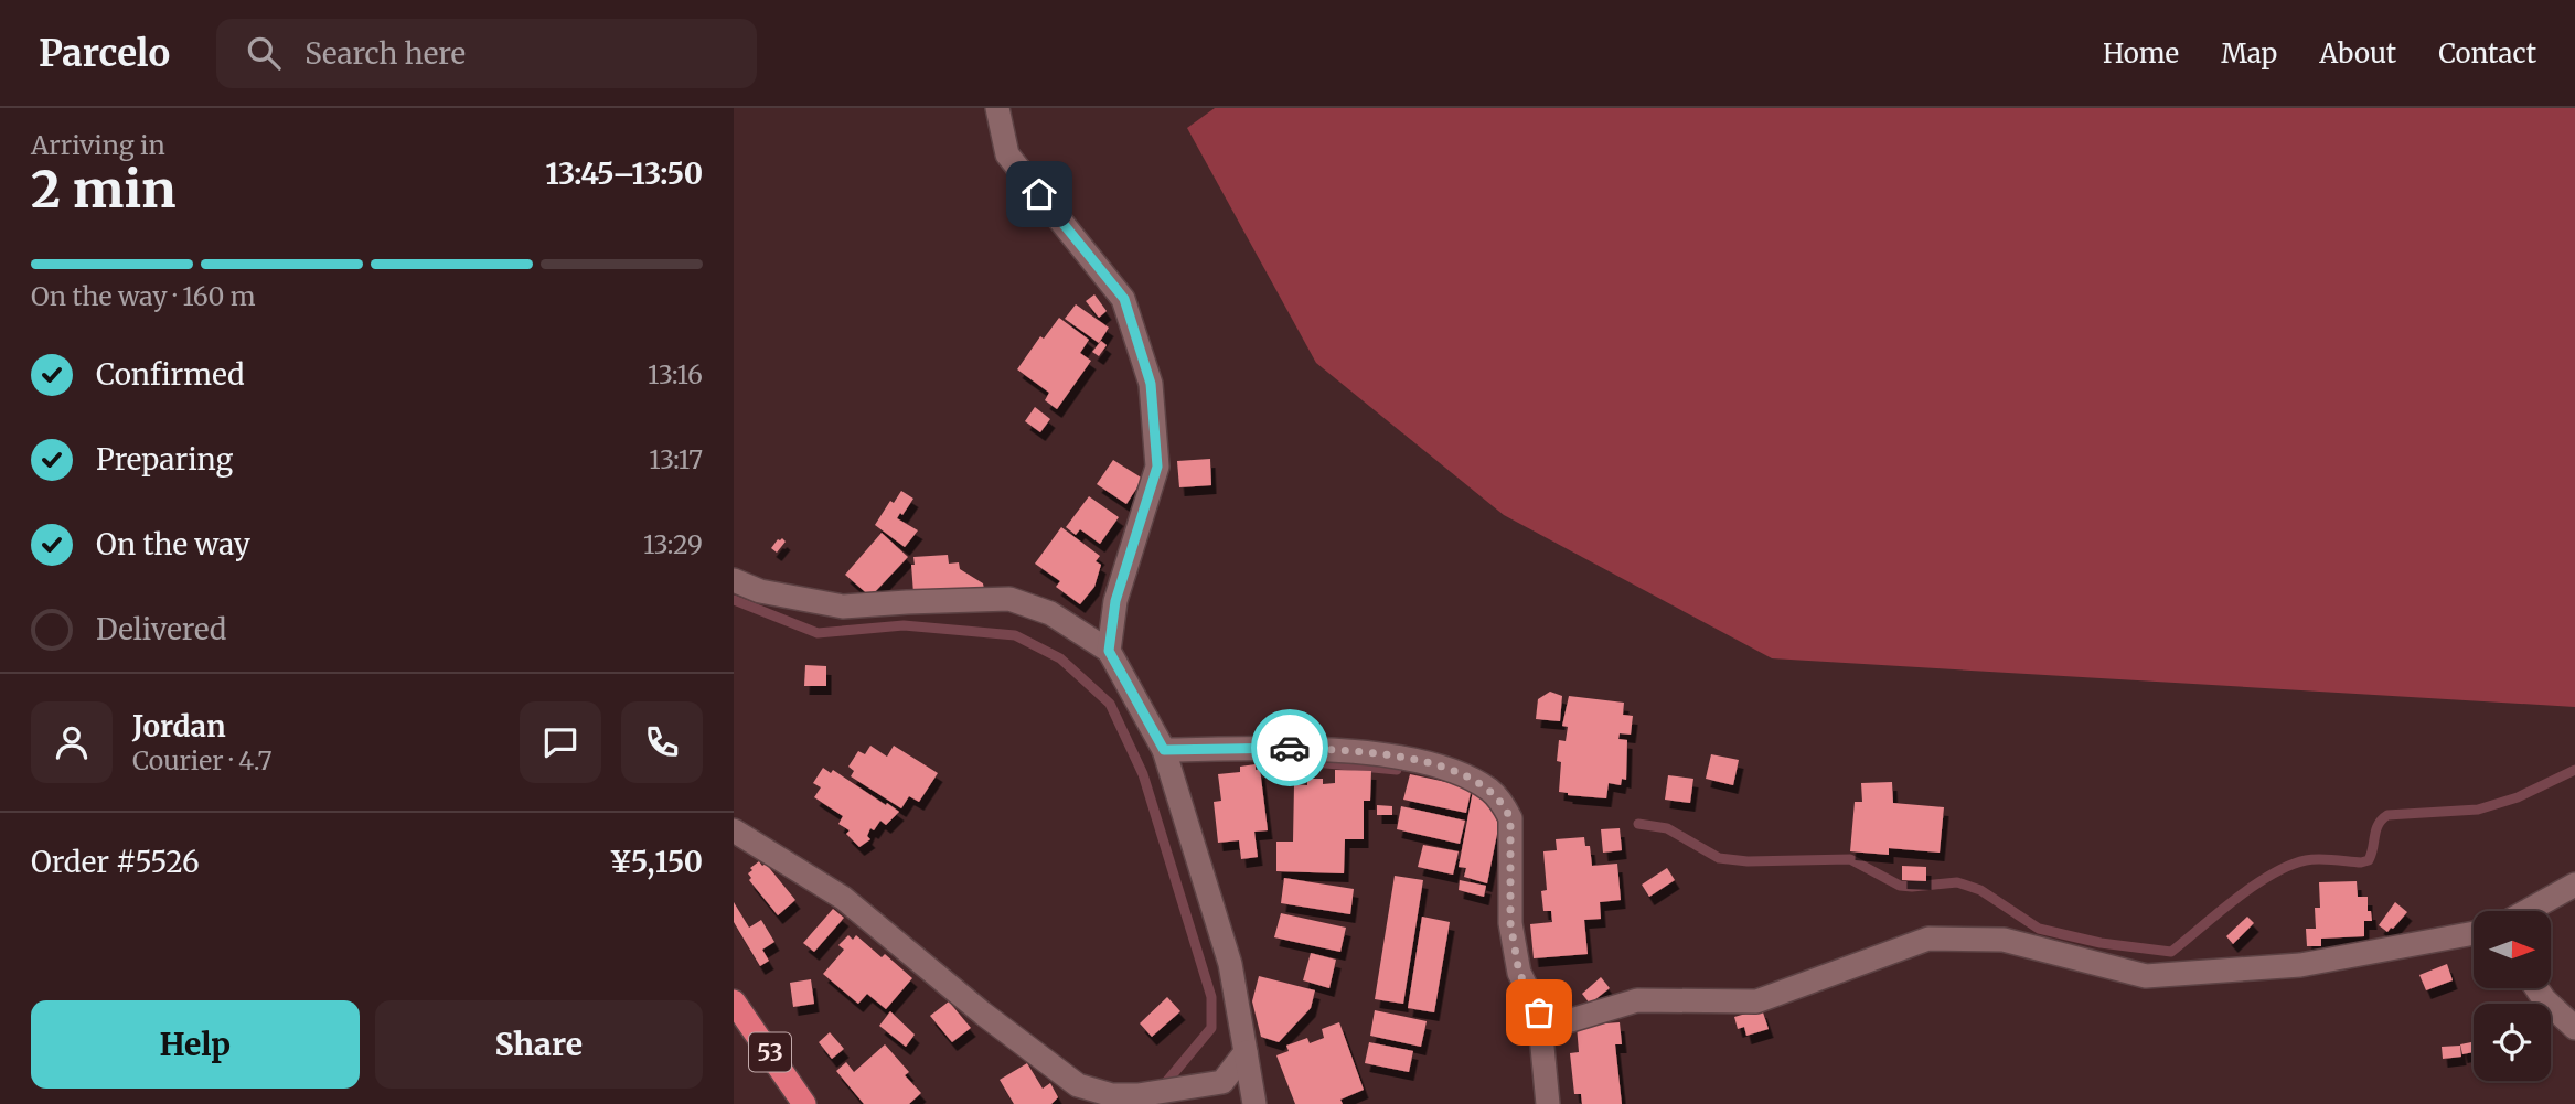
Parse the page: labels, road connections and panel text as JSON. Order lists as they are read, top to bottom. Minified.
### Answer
{"streets":{"highway":["53"]},"north":"right","page":{"header":"Parcelo","search":"Search here","nav":["Home","Map","About","Contact"],"heading":["2 min","Arriving in","13:45–13:50"],"panel":["Jordan","Courier · 4.7","Order #5526","¥5,150"],"bar":"On the way · 160 m","list":[["Confirmed","13:16"],["Preparing","13:17"],["On the way","13:29"],"Delivered"],"buttons":["Help","Share"]}}
